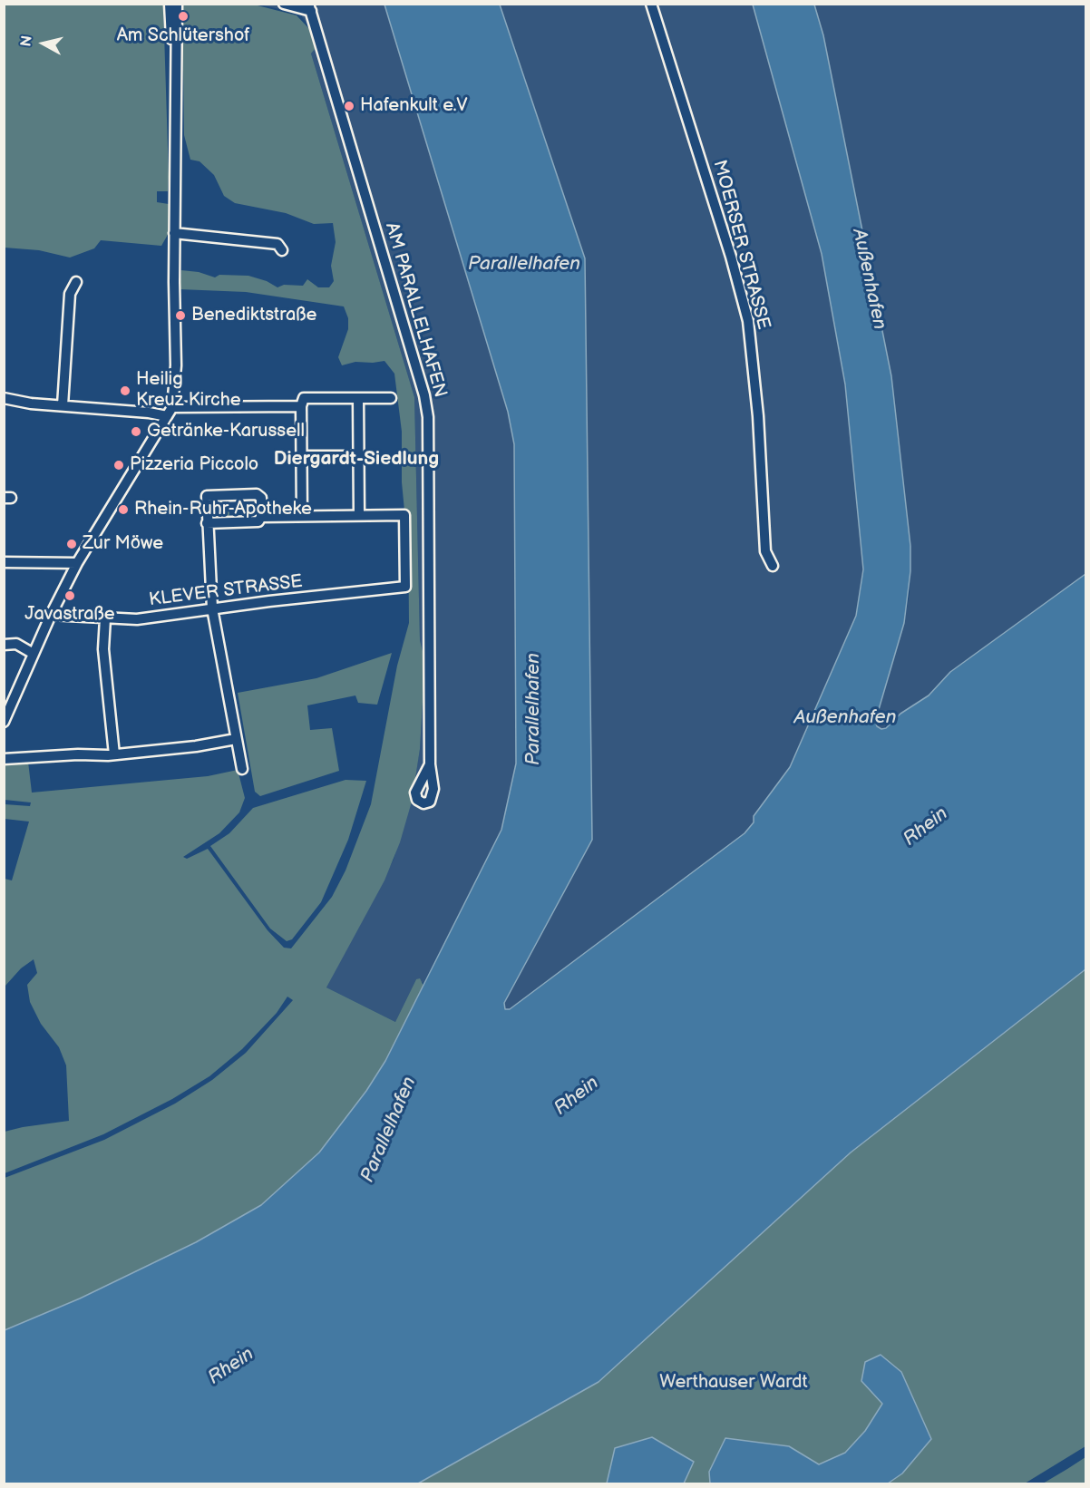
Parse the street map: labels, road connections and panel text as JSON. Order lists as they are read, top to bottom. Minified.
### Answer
{"streets":{"street":["MOERSER STRASSE","AM PARALLELHAFEN","KLEVER STRASSE"]},"districts":["Diergardt-Siedlung"],"water":["Parallelhafen","Außenhafen","Rhein"],"parks":["Werthauser Wardt"],"places":["Am Schlütershof","Hafenkult e.V","Benediktstraße","Heilig Kreuz Kirche","Getränke-Karussell","Pizzeria Piccolo","Rhein-Ruhr-Apotheke","Zur Möwe","Javastraße"],"north":"left"}
